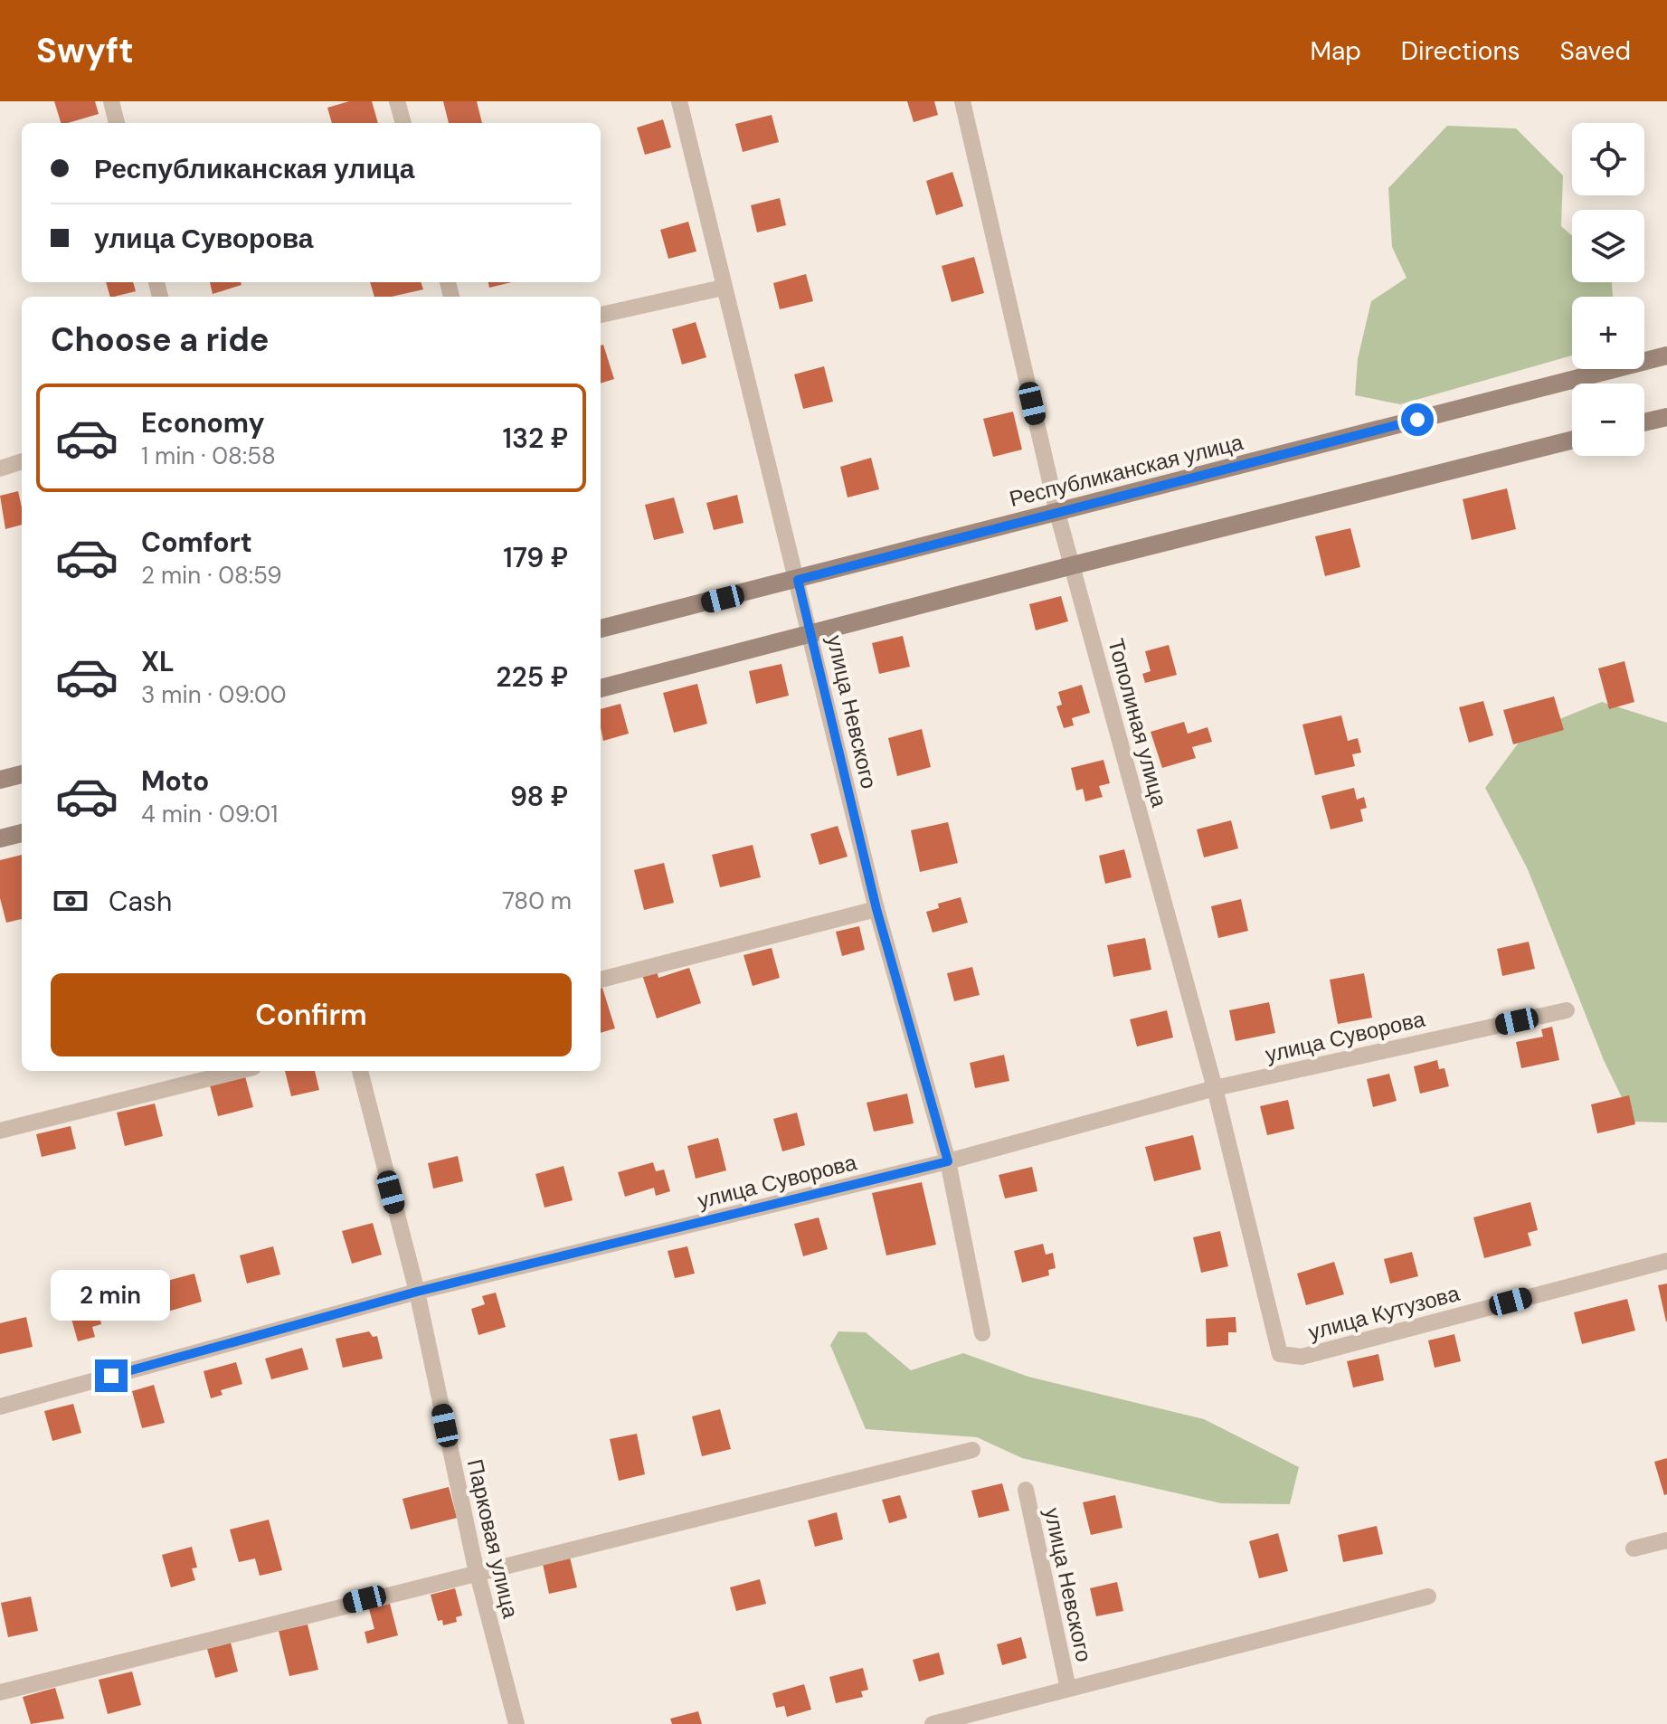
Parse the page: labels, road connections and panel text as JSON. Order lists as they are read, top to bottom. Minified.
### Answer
{"streets":{"street":["Республиканская улица","улица Невского","Тополиная улица","улица Суворова","улица Кутузова","Парковая улица"]},"crossings":[["Республиканская улица","улица Невского"],["Республиканская улица","Тополиная улица"],["улица Невского","улица Суворова"],["Тополиная улица","улица Суворова"],["Тополиная улица","улица Кутузова"],["улица Суворова","Парковая улица"]],"page":{"header":"Swyft","nav":["Map","Directions","Saved"],"map_buttons":["+","−"],"banner":["Республиканская улица","улица Суворова"],"heading":"Choose a ride","list":[{"name":"Economy","note":"1 min · 08:58","value":"132 ₽"},{"name":"Comfort","note":"2 min · 08:59","value":"179 ₽"},{"name":"XL","note":"3 min · 09:00","value":"225 ₽"},{"name":"Moto","note":"4 min · 09:01","value":"98 ₽"}],"pay":["Cash","780 m"],"buttons":"Confirm","bubble":"2 min"}}
